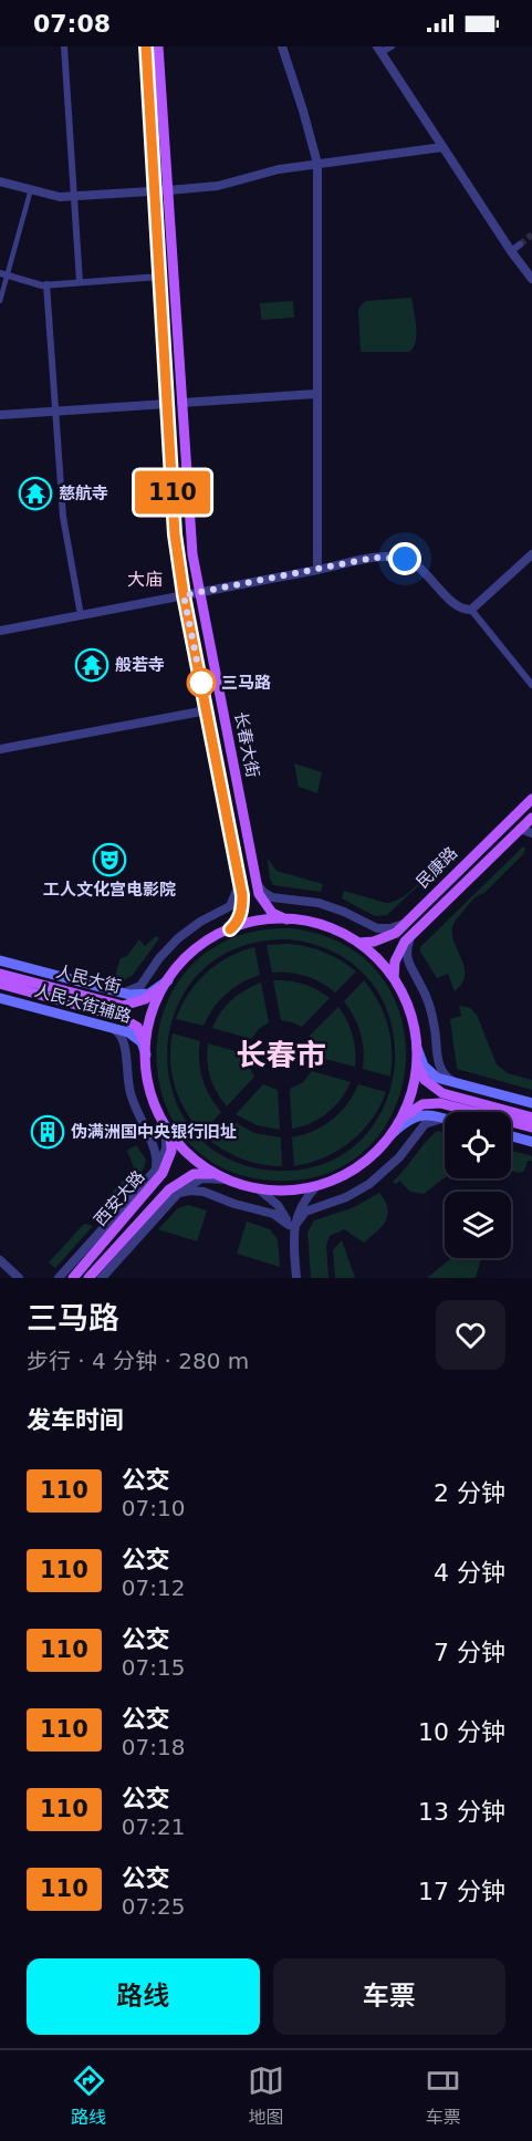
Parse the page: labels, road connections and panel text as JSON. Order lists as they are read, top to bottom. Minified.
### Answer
{"streets":{"main road":["长春大街","民康路","人民大街","人民大街辅路","西安大路"]},"crossings":[["人民大街","人民大街辅路"]],"districts":["大庙","长春市"],"places":{"temple":["慈航寺","般若寺"],"other":["三马路"],"theatre":["工人文化宫电影院"],"building":["伪满洲国中央银行旧址"]},"lines":["bus line 110"],"page":{"status":"07:08","on_map":"110","heading":[["三马路","步行 · 4 分钟 · 280 m"],"发车时间"],"list":[{"mark":"110","name":"公交","note":"07:10","value":"2 分钟"},{"mark":"110","name":"公交","note":"07:12","value":"4 分钟"},{"mark":"110","name":"公交","note":"07:15","value":"7 分钟"},{"mark":"110","name":"公交","note":"07:18","value":"10 分钟"},{"mark":"110","name":"公交","note":"07:21","value":"13 分钟"},{"mark":"110","name":"公交","note":"07:25","value":"17 分钟"}],"buttons":["路线","车票"],"tabs":["路线","地图","车票"]}}
